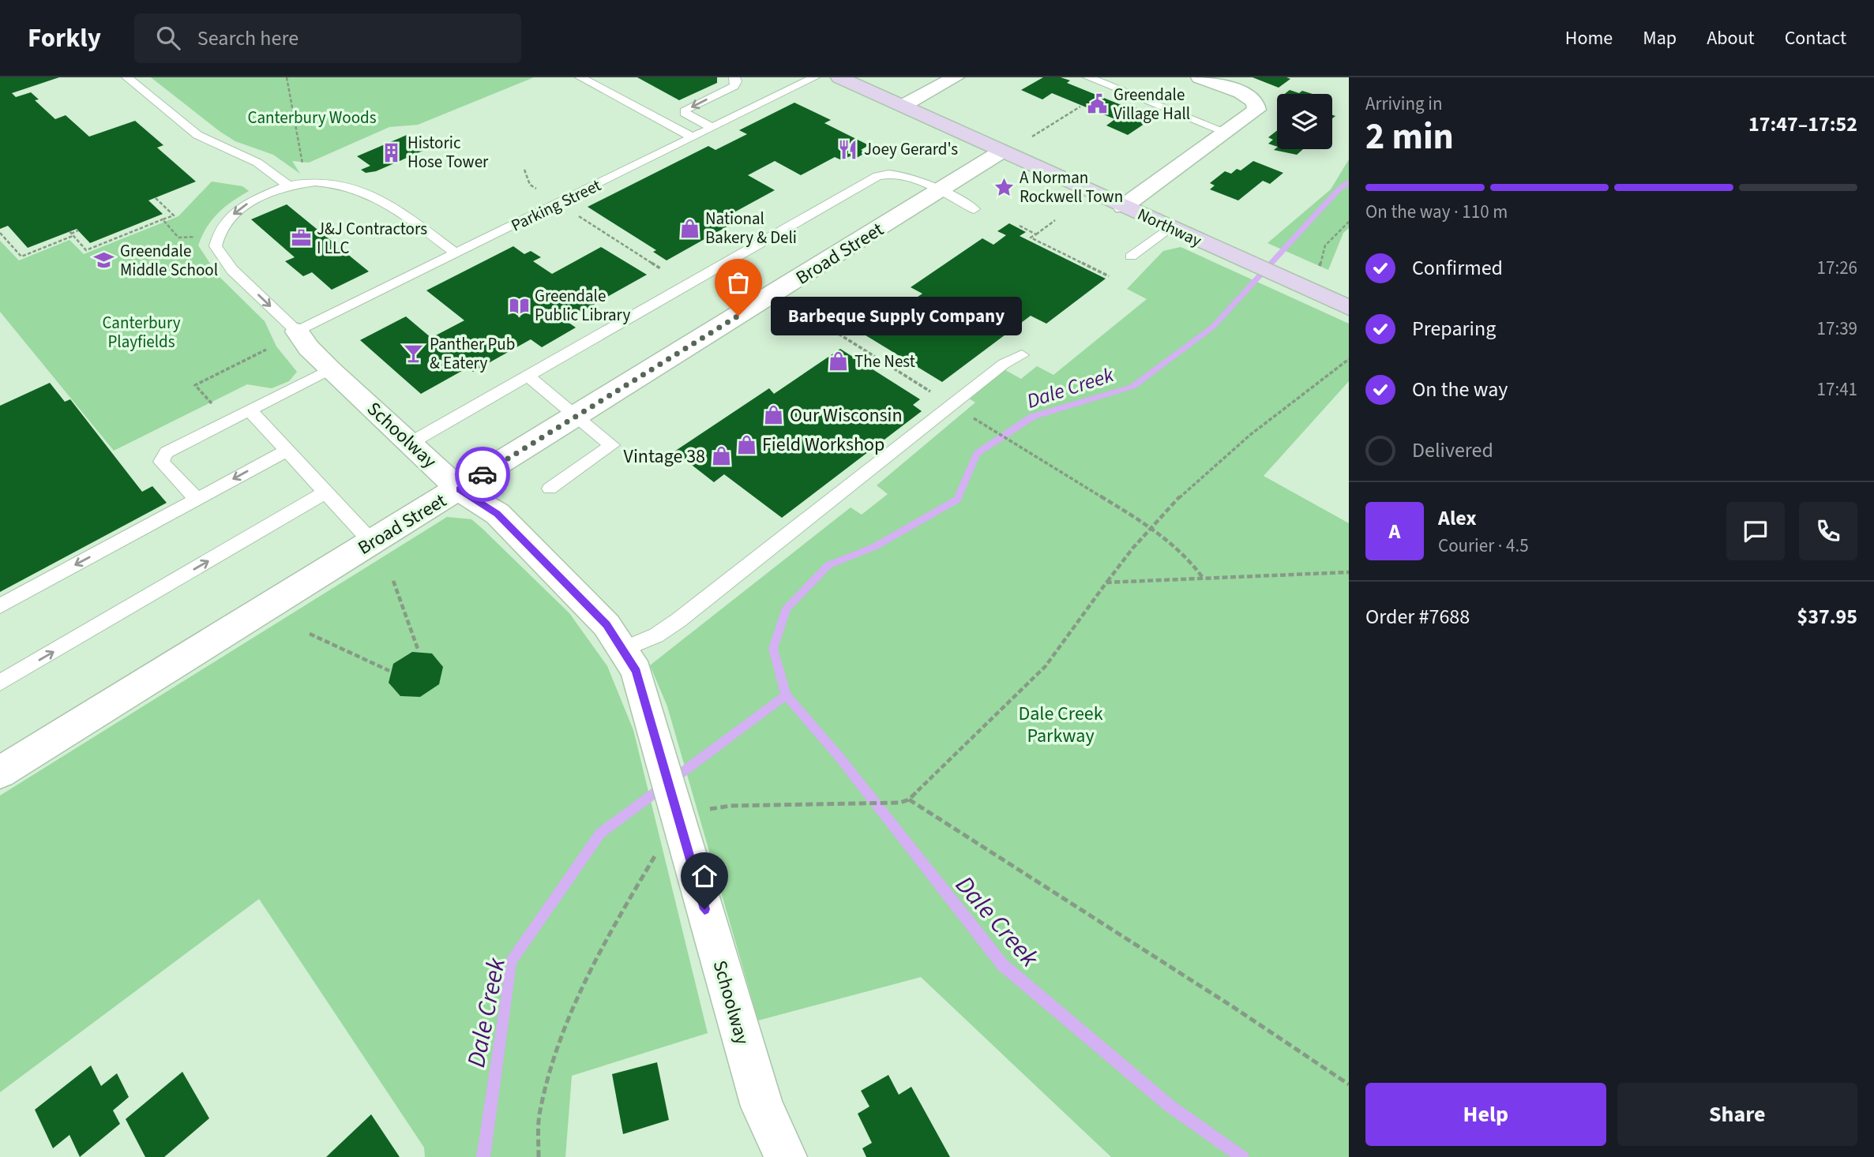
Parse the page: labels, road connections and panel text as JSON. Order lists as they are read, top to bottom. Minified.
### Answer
{"streets":{"street":["Northway","Broad Street","Schoolway"],"lane":["Parking Street"]},"crossings":[["Parking Street","Schoolway"],["Northway","Broad Street"],["Broad Street","Schoolway"]],"water":["Dale Creek"],"parks":["Canterbury Woods","Canterbury Playfields","Dale Creek Parkway"],"places":{"public building":["Greendale Village Hall"],"restaurant":["Joey Gerard's"],"building":["Historic Hose Tower"],"place":["A Norman Rockwell Town"],"shop":["National Bakery & Deli","The Nest","Our Wisconsin","Field Workshop","Vintage 38"],"office":["J&J Contractors I LLC"],"school or university":["Greendale Middle School"],"library":["Greendale Public Library"],"other":["Barbeque Supply Company"],"bar":["Panther Pub & Eatery"]},"page":{"header":"Forkly","search":"Search here","nav":["Home","Map","About","Contact"],"heading":["2 min","Arriving in","17:47–17:52"],"panel":["Alex","Courier · 4.5","Order #7688","$37.95"],"bar":"On the way · 110 m","list":[["Confirmed","17:26"],["Preparing","17:39"],["On the way","17:41"],"Delivered"],"bubble":"Barbeque Supply Company","round":"A","buttons":["Help","Share"]}}
